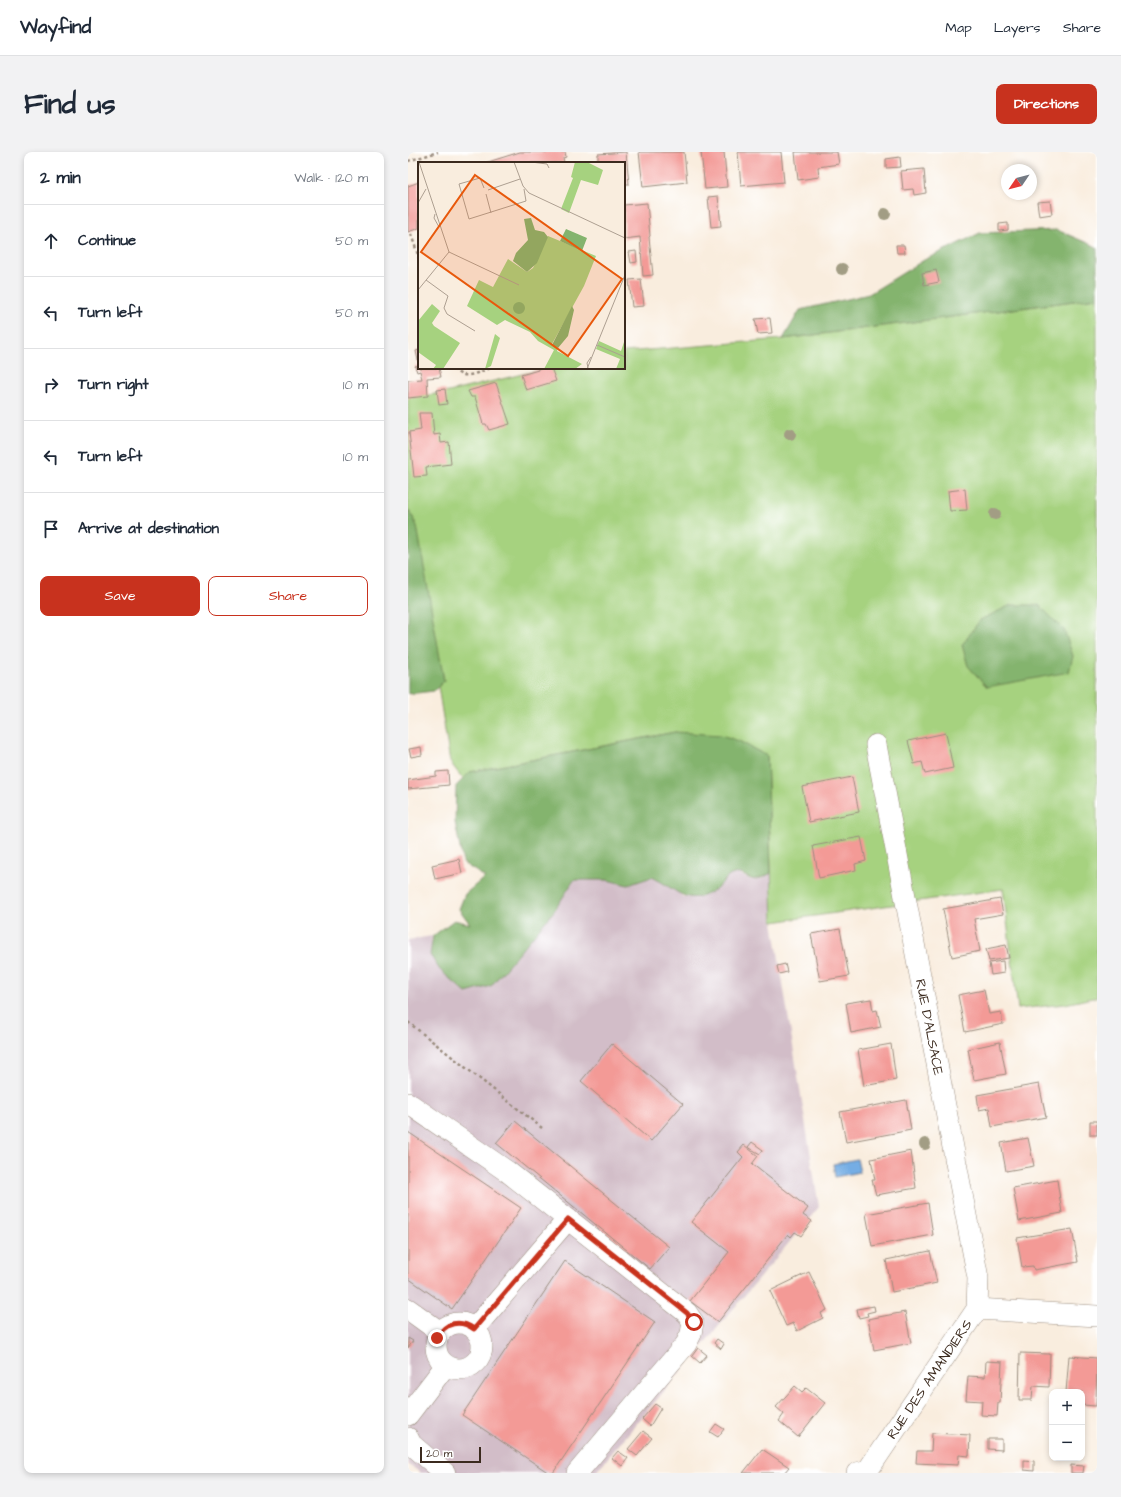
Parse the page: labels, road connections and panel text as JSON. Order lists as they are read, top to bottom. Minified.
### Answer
{"streets":{"street":["RUE D'ALSACE","RUE DES AMANDIERS"]},"crossings":[["RUE D'ALSACE","RUE DES AMANDIERS"]],"scale_bar":"20 m","north":"bottom left","page":{"header":"Wayfind","nav":["Map","Layers","Share"],"buttons":["Directions",["Save","Share"]],"title":"Find us","heading":["2 min","Walk · 120 m"],"list":[["Continue","50 m"],["Turn left","50 m"],["Turn right","10 m"],["Turn left","10 m"],"Arrive at destination"],"map_buttons":["+","−"],"scale":"20 m"}}
